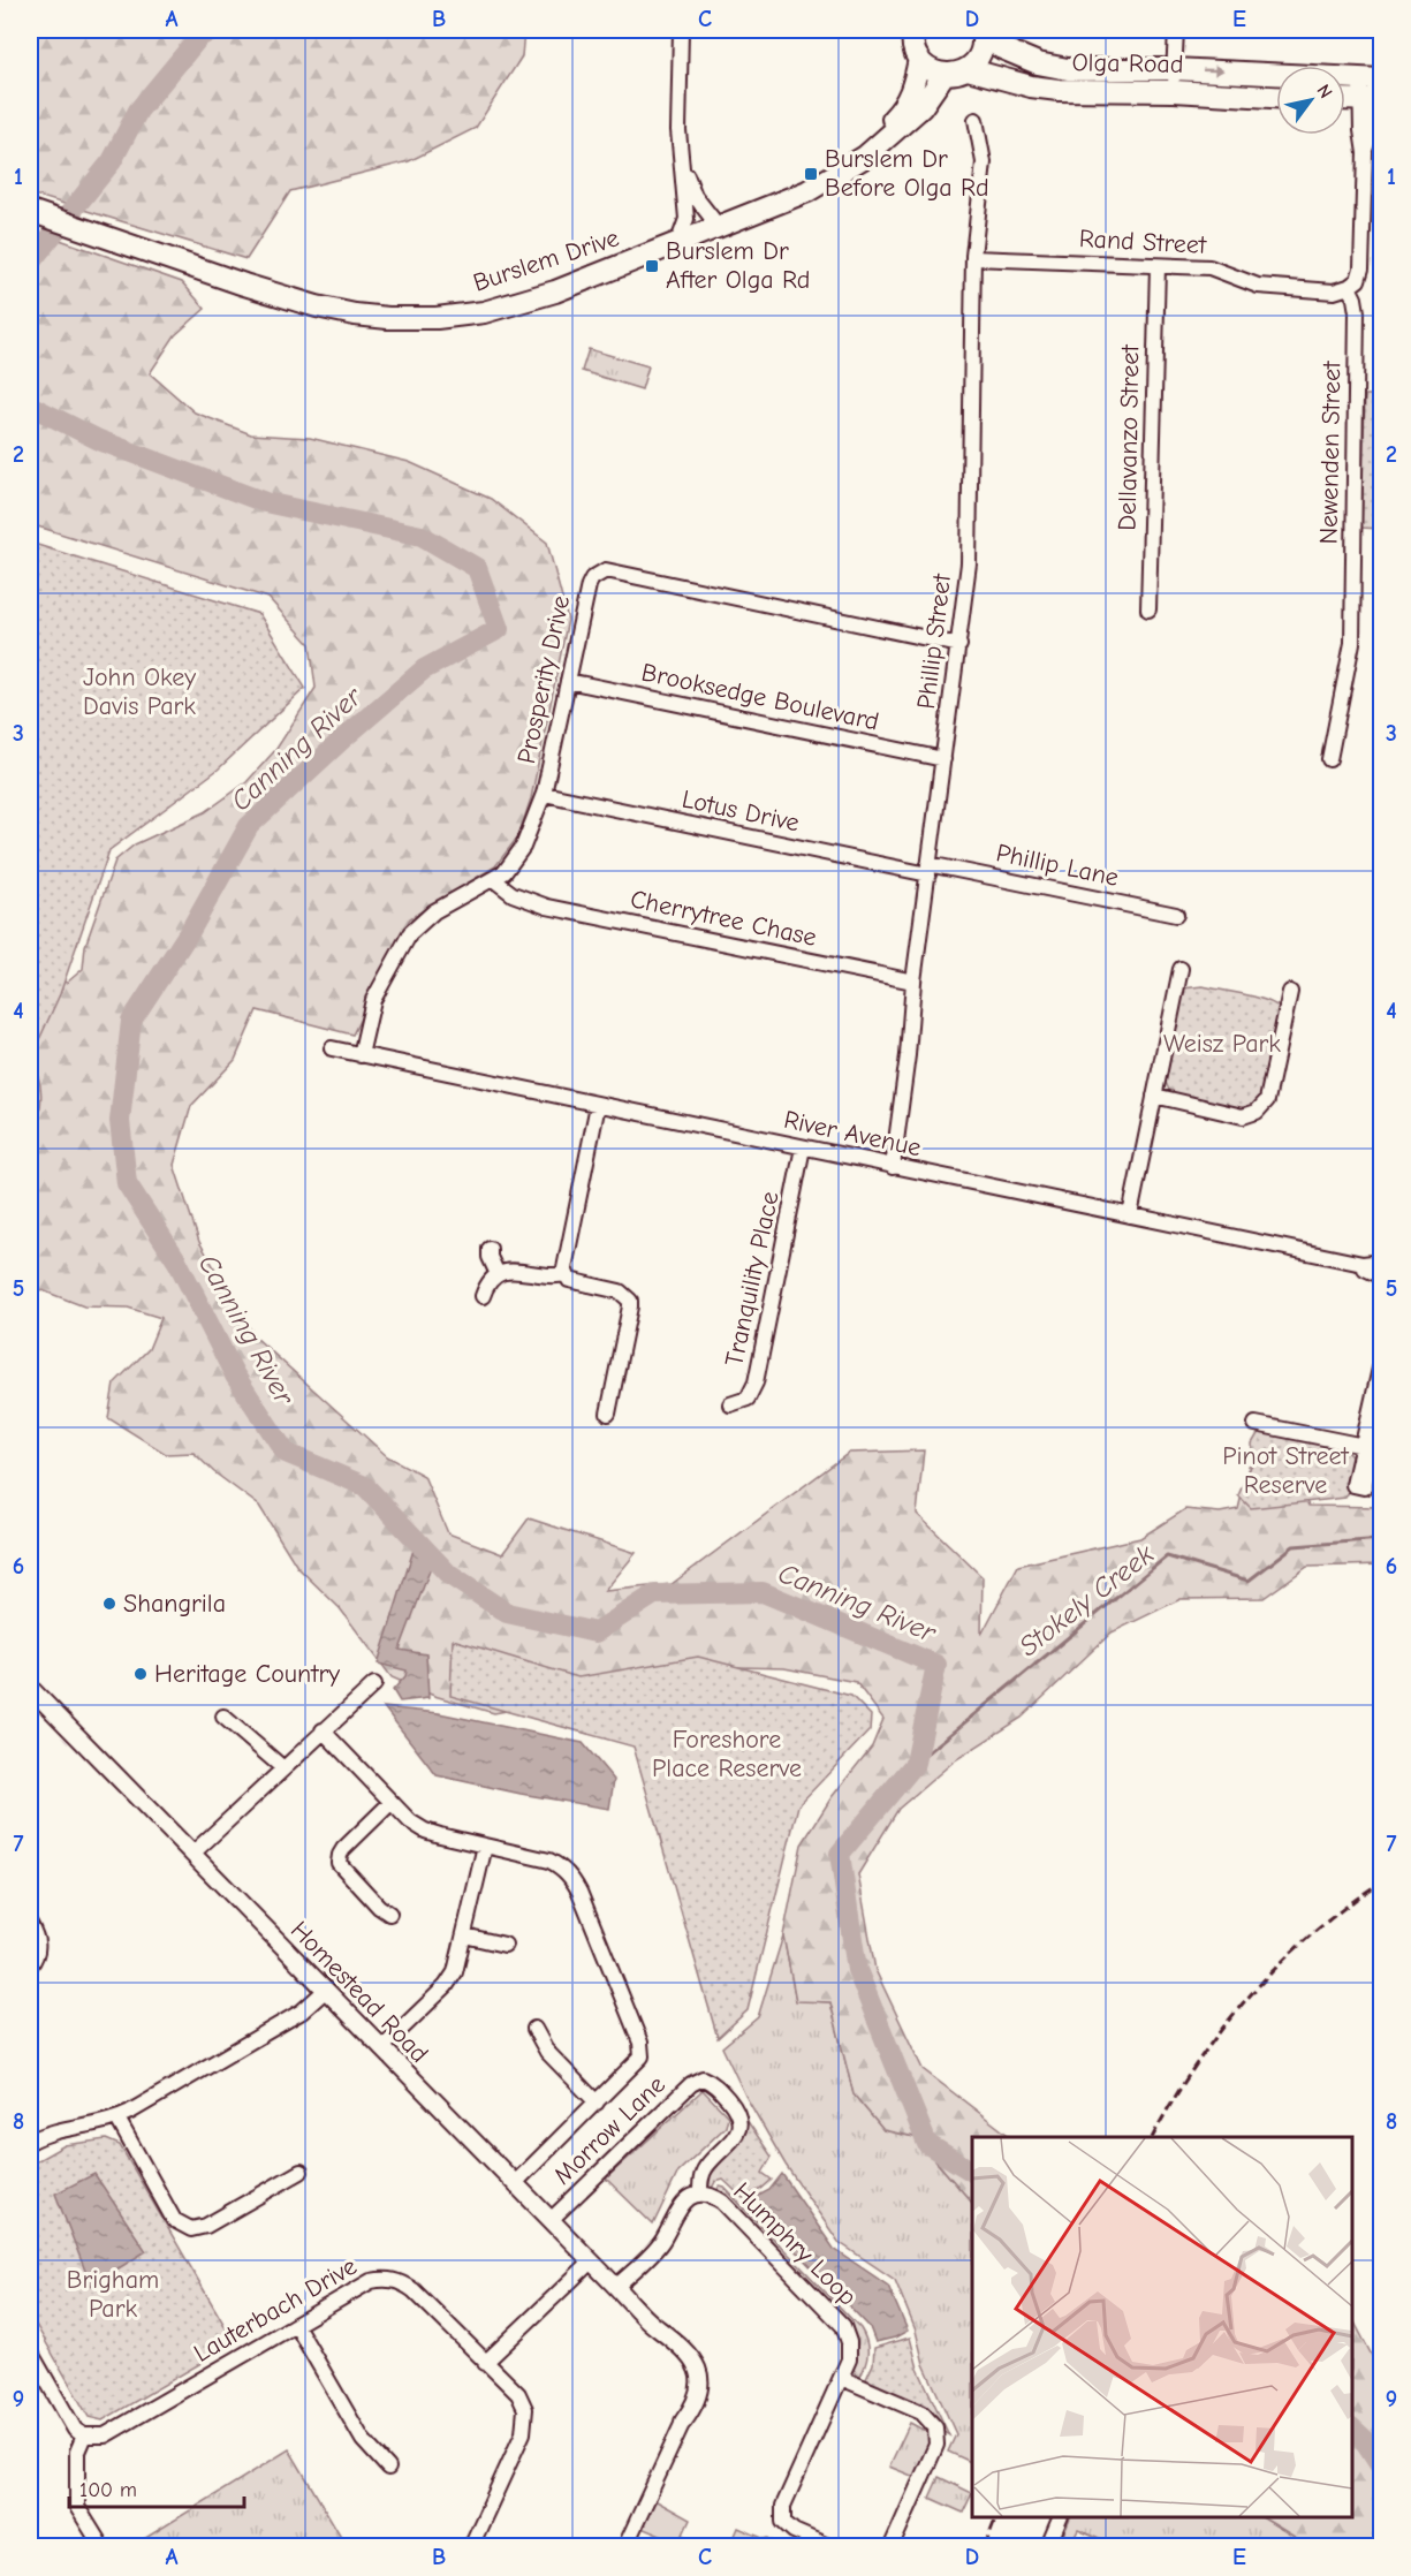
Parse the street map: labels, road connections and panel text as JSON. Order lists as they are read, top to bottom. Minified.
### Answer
{"streets":{"main road":["Olga Road","Burslem Drive"],"street":["Rand Street","Dellavanzo Street","Newenden Street","Phillip Street","Prosperity Drive","Brooksedge Boulevard","Lotus Drive","Phillip Lane","Cherrytree Chase","River Avenue","Tranquility Place","Homestead Road","Morrow Lane","Humphry Loop","Lauterbach Drive"]},"crossings":[["Rand Street","Dellavanzo Street"],["Rand Street","Newenden Street"],["Rand Street","Phillip Street"],["Phillip Street","Prosperity Drive"],["Phillip Street","Brooksedge Boulevard"],["Phillip Street","Lotus Drive"],["Phillip Street","Phillip Lane"],["Phillip Street","Cherrytree Chase"],["Phillip Street","River Avenue"],["Prosperity Drive","Brooksedge Boulevard"],["Prosperity Drive","Lotus Drive"],["Prosperity Drive","Cherrytree Chase"],["Prosperity Drive","River Avenue"],["Lotus Drive","Phillip Lane"],["River Avenue","Tranquility Place"],["Homestead Road","Morrow Lane"],["Homestead Road","Humphry Loop"],["Morrow Lane","Humphry Loop"]],"water":["Canning River","Stokely Creek"],"parks":["John Okey Davis Park","Weisz Park","Pinot Street Reserve","Foreshore Place Reserve","Brigham Park"],"places":{"transit":["Burslem Dr Before Olga Rd","Burslem Dr After Olga Rd"],"other":["Shangrila","Heritage Country"]},"scale_bar":"100 m","north":"top right","grid":{"columns":["A","B","C","D","E"],"rows":["1","2","3","4","5","6","7","8","9"]}}
